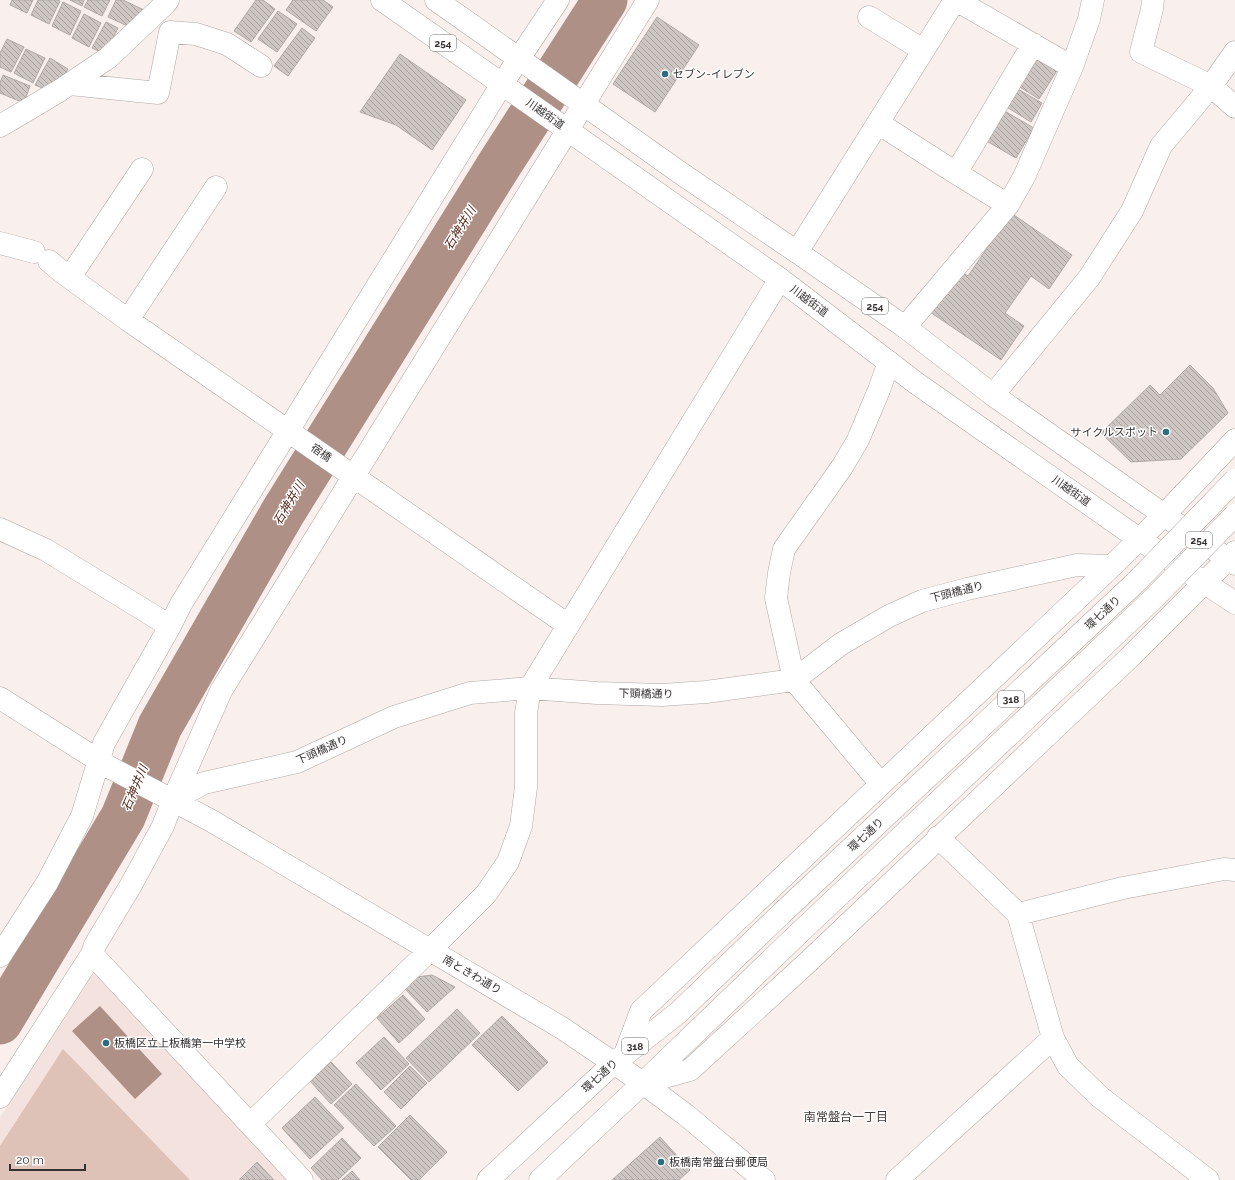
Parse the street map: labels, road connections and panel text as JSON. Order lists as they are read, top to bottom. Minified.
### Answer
{"streets":{"main road":["254","川越街道","宿橋","下頭橋通り","環七通り","318","南ときわ通り"]},"crossings":[["下頭橋通り","南ときわ通り"],["環七通り","南ときわ通り"],["318","南ときわ通り"]],"districts":["南常盤台一丁目"],"water":["石神井川"],"places":["セブン-イレブン","サイクルスポット","板橋区立上板橋第一中学校","板橋南常盤台郵便局"],"scale_bar":"20 m"}
